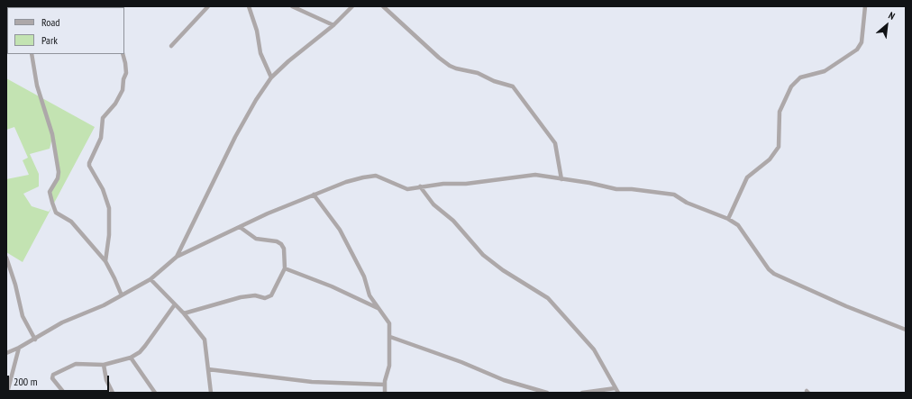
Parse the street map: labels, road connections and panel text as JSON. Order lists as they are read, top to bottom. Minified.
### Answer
{"legend":["Road","Park"],"scale_bar":"200 m","north":"top right"}
